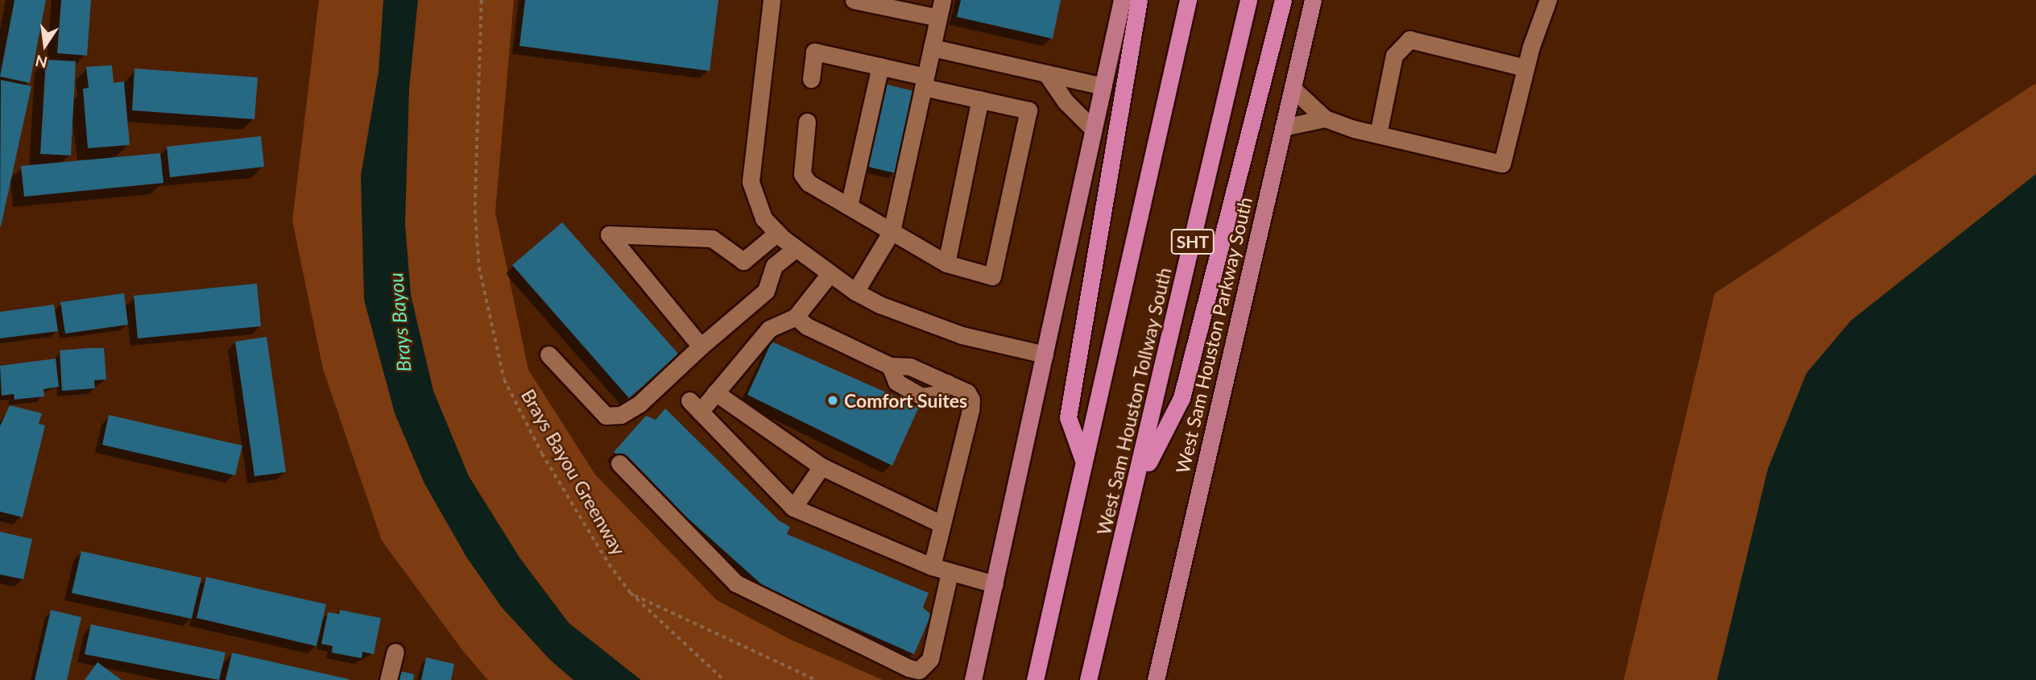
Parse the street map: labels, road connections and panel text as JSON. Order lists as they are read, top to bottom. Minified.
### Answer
{"streets":{"highway":["SHT","West Sam Houston Tollway South"],"main road":["West Sam Houston Parkway South"],"path":["Brays Bayou Greenway"]},"water":["Brays Bayou"],"places":["Comfort Suites"],"north":"bottom"}
